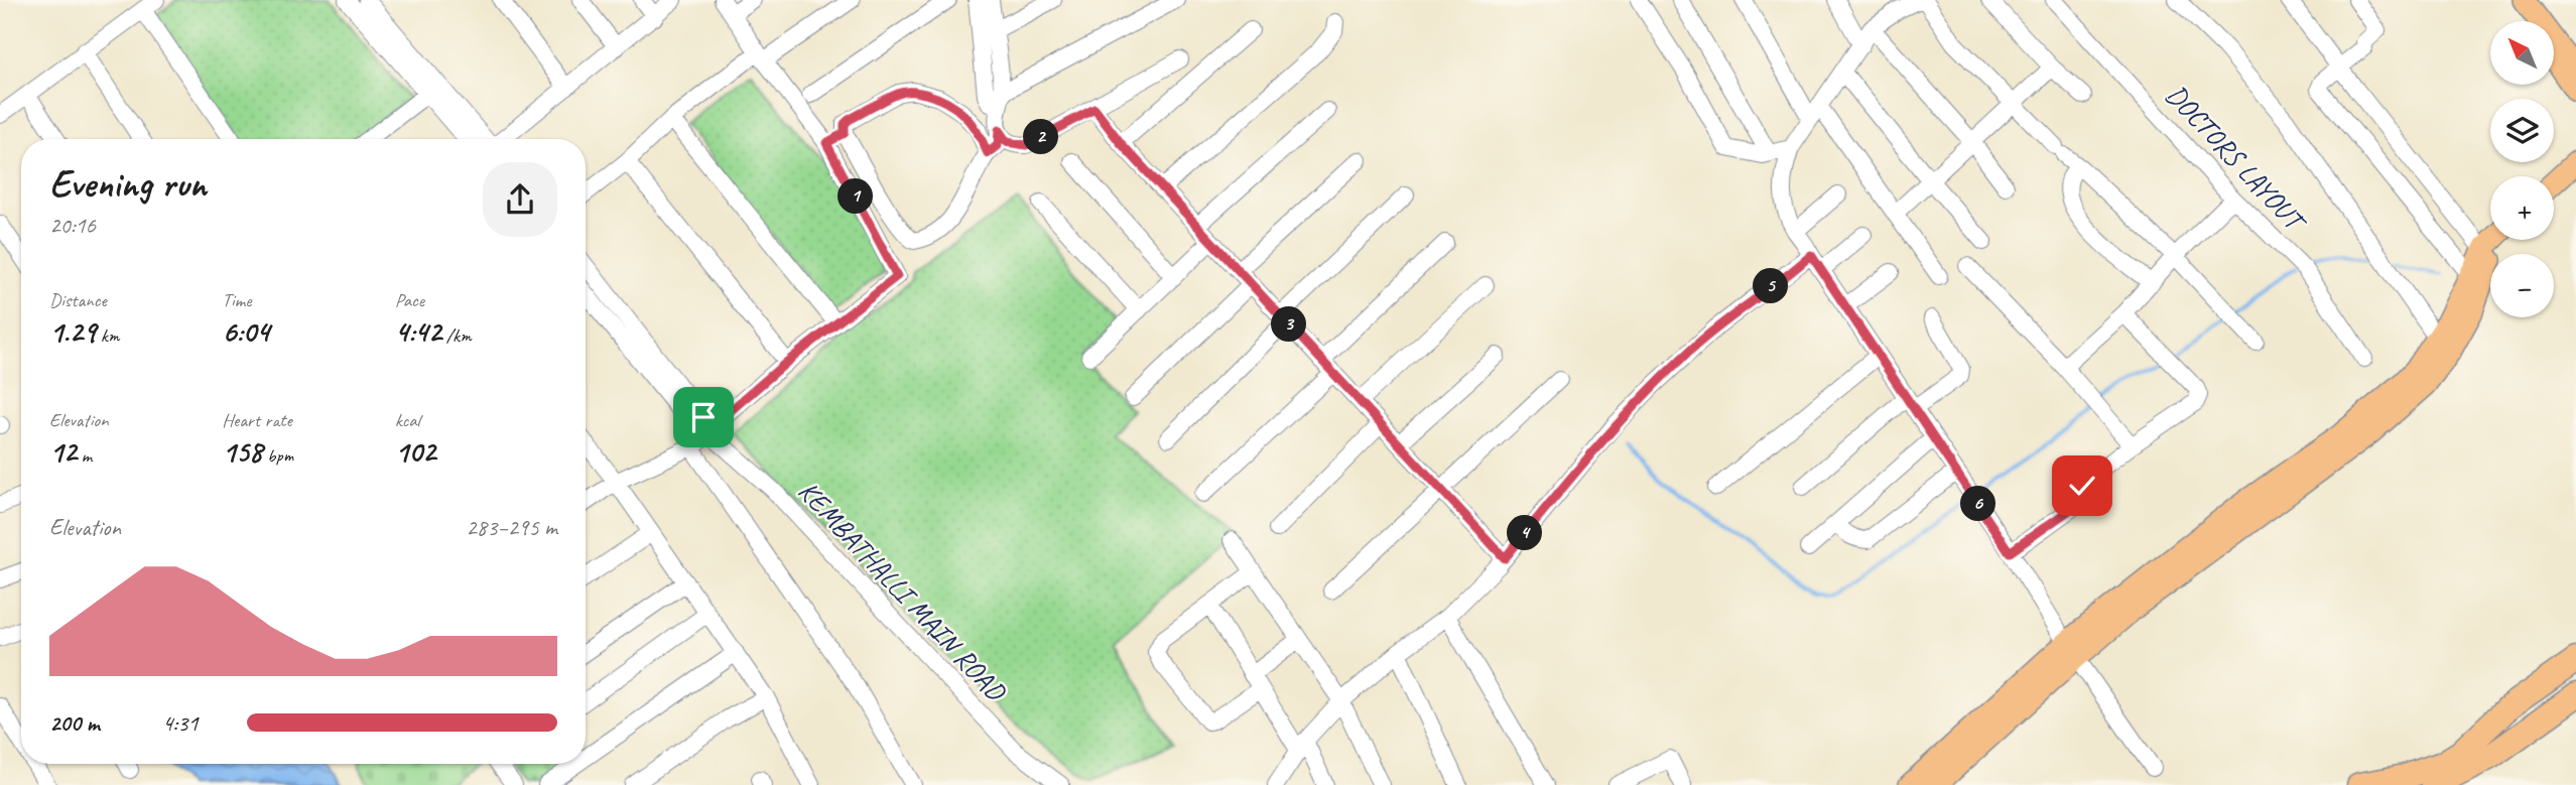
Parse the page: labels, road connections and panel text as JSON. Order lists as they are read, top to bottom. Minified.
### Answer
{"streets":{"street":["DOCTORS LAYOUT","KEMBATHALLI MAIN ROAD"]},"north":"top left","page":{"map_buttons":["+","−"],"pins":["2","1","5","3","6","4"],"heading":["Evening run","20:16"],"stats":[["Distance","1.29 km"],["Time","6:04"],["Pace","4:42 /km"],["Elevation","12 m"],["Heart rate","158 bpm"],["kcal","102"]],"chart":["Elevation","283–295 m"],"list":[{"name":"200 m","note":"4:31"}]}}
